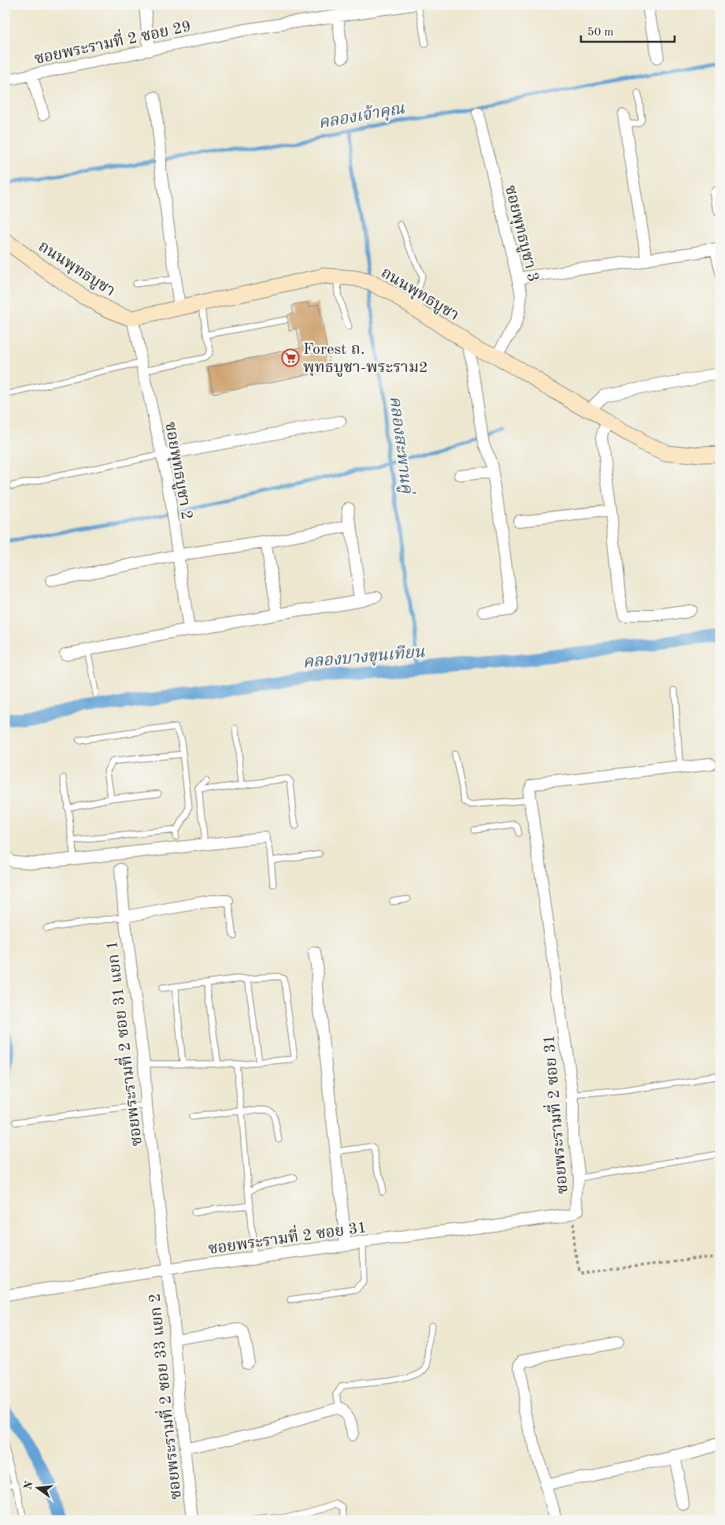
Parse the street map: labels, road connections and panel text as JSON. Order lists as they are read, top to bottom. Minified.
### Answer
{"streets":{"main road":["ถนนพุทธบูชา"],"street":["ซอยพระรามที่ 2 ซอย 29","ซอยพุทธบูชา 3","ซอยพุทธบูชา 2","ซอยพระรามที่ 2 ซอย 31 แยก 1","ซอยพระรามที่ 2 ซอย 31","ซอยพระรามที่ 2 ซอย 33 แยก 2"]},"crossings":[["ซอยพุทธบูชา 3","ถนนพุทธบูชา"],["ถนนพุทธบูชา","ซอยพุทธบูชา 2"],["ซอยพระรามที่ 2 ซอย 31 แยก 1","ซอยพระรามที่ 2 ซอย 31"],["ซอยพระรามที่ 2 ซอย 31 แยก 1","ซอยพระรามที่ 2 ซอย 33 แยก 2"],["ซอยพระรามที่ 2 ซอย 31","ซอยพระรามที่ 2 ซอย 33 แยก 2"]],"water":["คลองเจ้าคุณ","คลองสะพานคู่","คลองบางขุนเทียน"],"places":{"supermarket":["Forest ถ. พุทธบูชา-พระราม2"]},"scale_bar":"50 m","north":"left"}
